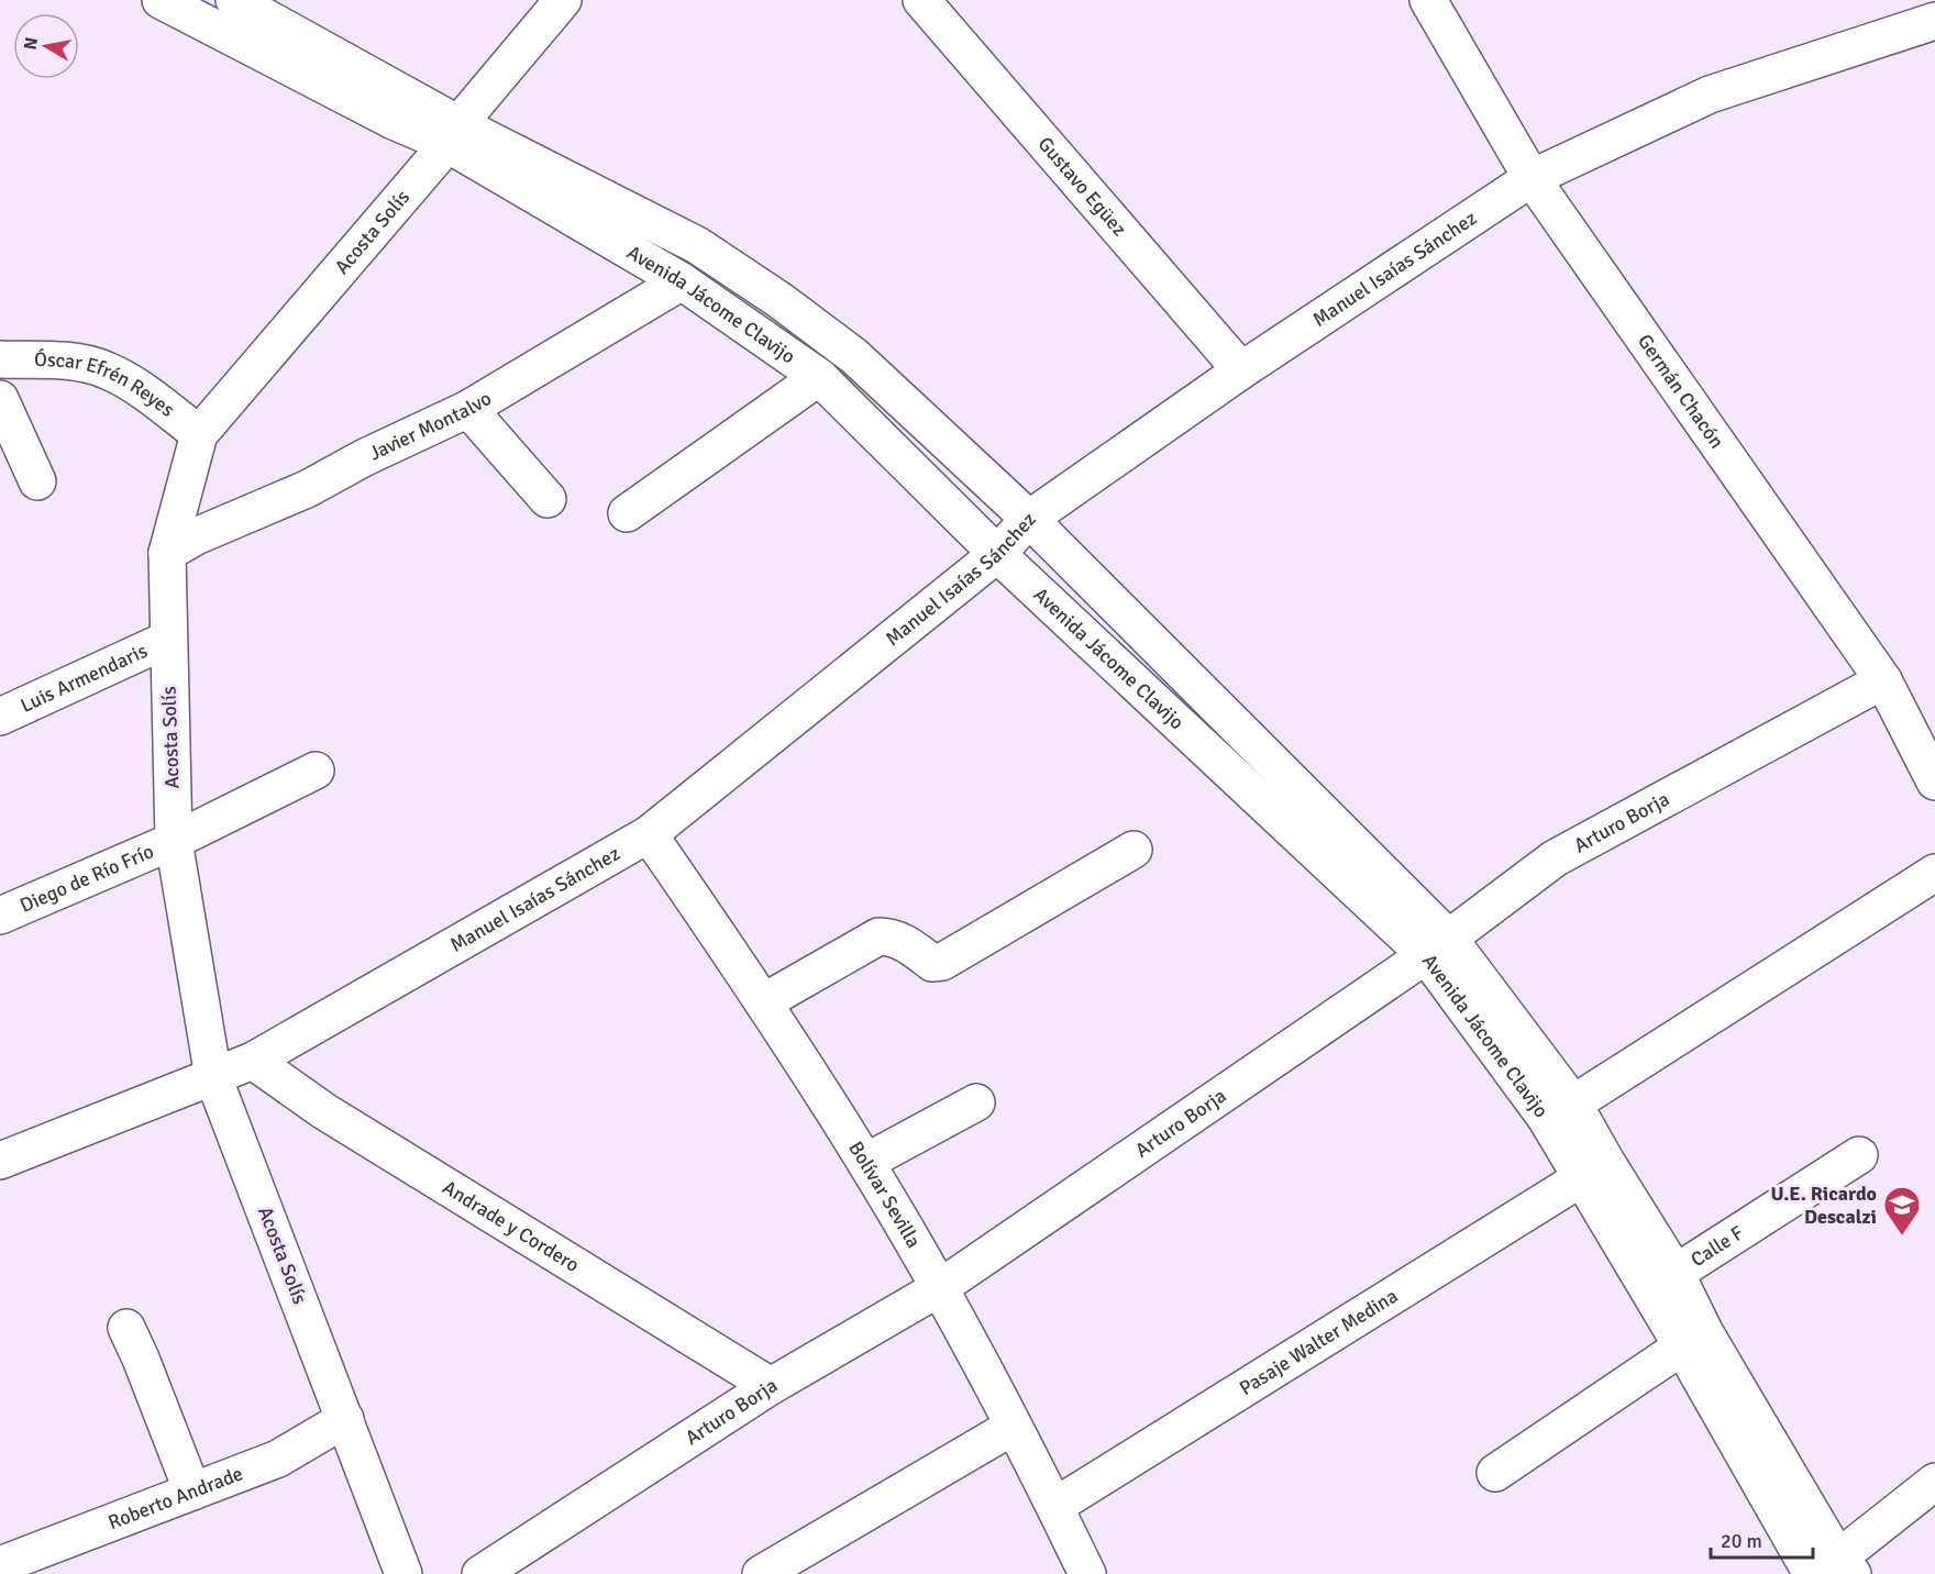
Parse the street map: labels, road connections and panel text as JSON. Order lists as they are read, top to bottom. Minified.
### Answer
{"streets":{"street":["Gustavo Egüez","Acosta Solís","Manuel Isaías Sánchez","Avenida Jácome Clavijo","Óscar Efrén Reyes","Germán Chacón","Javier Montalvo","Luis Armendaris","Arturo Borja","Diego de Río Frío","Bolívar Sevilla","Andrade y Cordero","Calle F","Pasaje Walter Medina","Roberto Andrade"]},"crossings":[["Gustavo Egüez","Manuel Isaías Sánchez"],["Acosta Solís","Manuel Isaías Sánchez"],["Acosta Solís","Avenida Jácome Clavijo"],["Acosta Solís","Óscar Efrén Reyes"],["Acosta Solís","Javier Montalvo"],["Acosta Solís","Luis Armendaris"],["Acosta Solís","Diego de Río Frío"],["Acosta Solís","Roberto Andrade"],["Manuel Isaías Sánchez","Avenida Jácome Clavijo"],["Manuel Isaías Sánchez","Germán Chacón"],["Manuel Isaías Sánchez","Bolívar Sevilla"],["Manuel Isaías Sánchez","Andrade y Cordero"],["Avenida Jácome Clavijo","Javier Montalvo"],["Avenida Jácome Clavijo","Arturo Borja"],["Avenida Jácome Clavijo","Calle F"],["Avenida Jácome Clavijo","Pasaje Walter Medina"],["Germán Chacón","Arturo Borja"],["Arturo Borja","Bolívar Sevilla"],["Arturo Borja","Andrade y Cordero"],["Bolívar Sevilla","Pasaje Walter Medina"]],"places":{"school or university":["U.E. Ricardo Descalzi"]},"scale_bar":"20 m","north":"left"}
